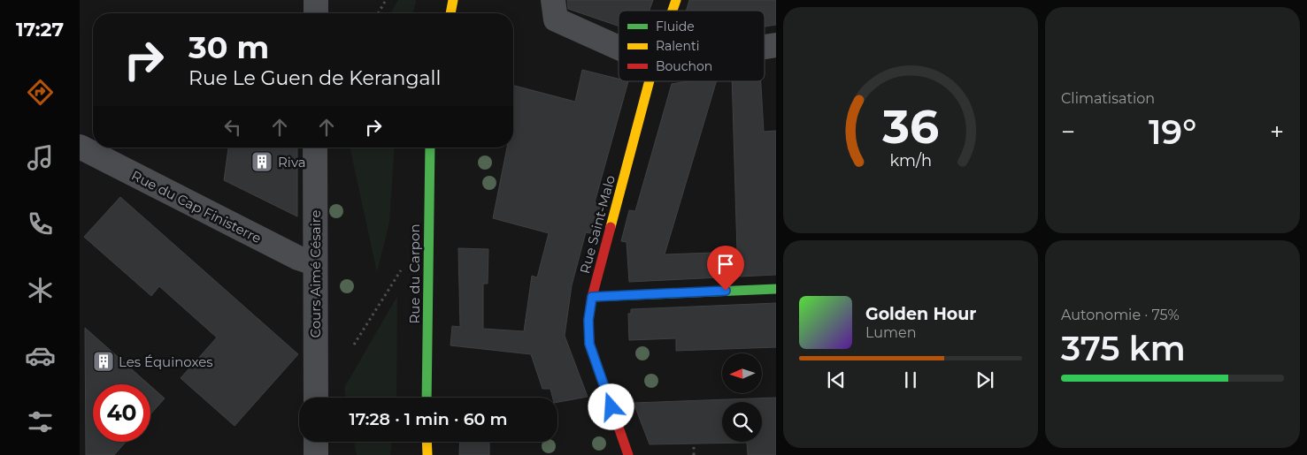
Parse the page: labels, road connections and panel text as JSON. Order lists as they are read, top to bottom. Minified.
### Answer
{"streets":{"street":["Rue du Cap Finisterre","Rue Saint-Malo","Cours Aimé Césaire","Rue du Carpon"]},"crossings":[["Rue du Cap Finisterre","Cours Aimé Césaire"]],"places":{"building":["Riva","Les Équinoxes"]},"legend":["Fluide","Ralenti","Bouchon"],"north":"left","page":{"tabs":"17:27","tile":["Climatisation",["Autonomie · 75%","375 km"]],"turn":["30 m","Rue Le Guen de Kerangall"],"heat":["−","19°","+"],"song":["Golden Hour","Lumen"],"limit":"40","trip":"17:28 · 1 min · 60 m","gauge":["36","km/h"]}}
